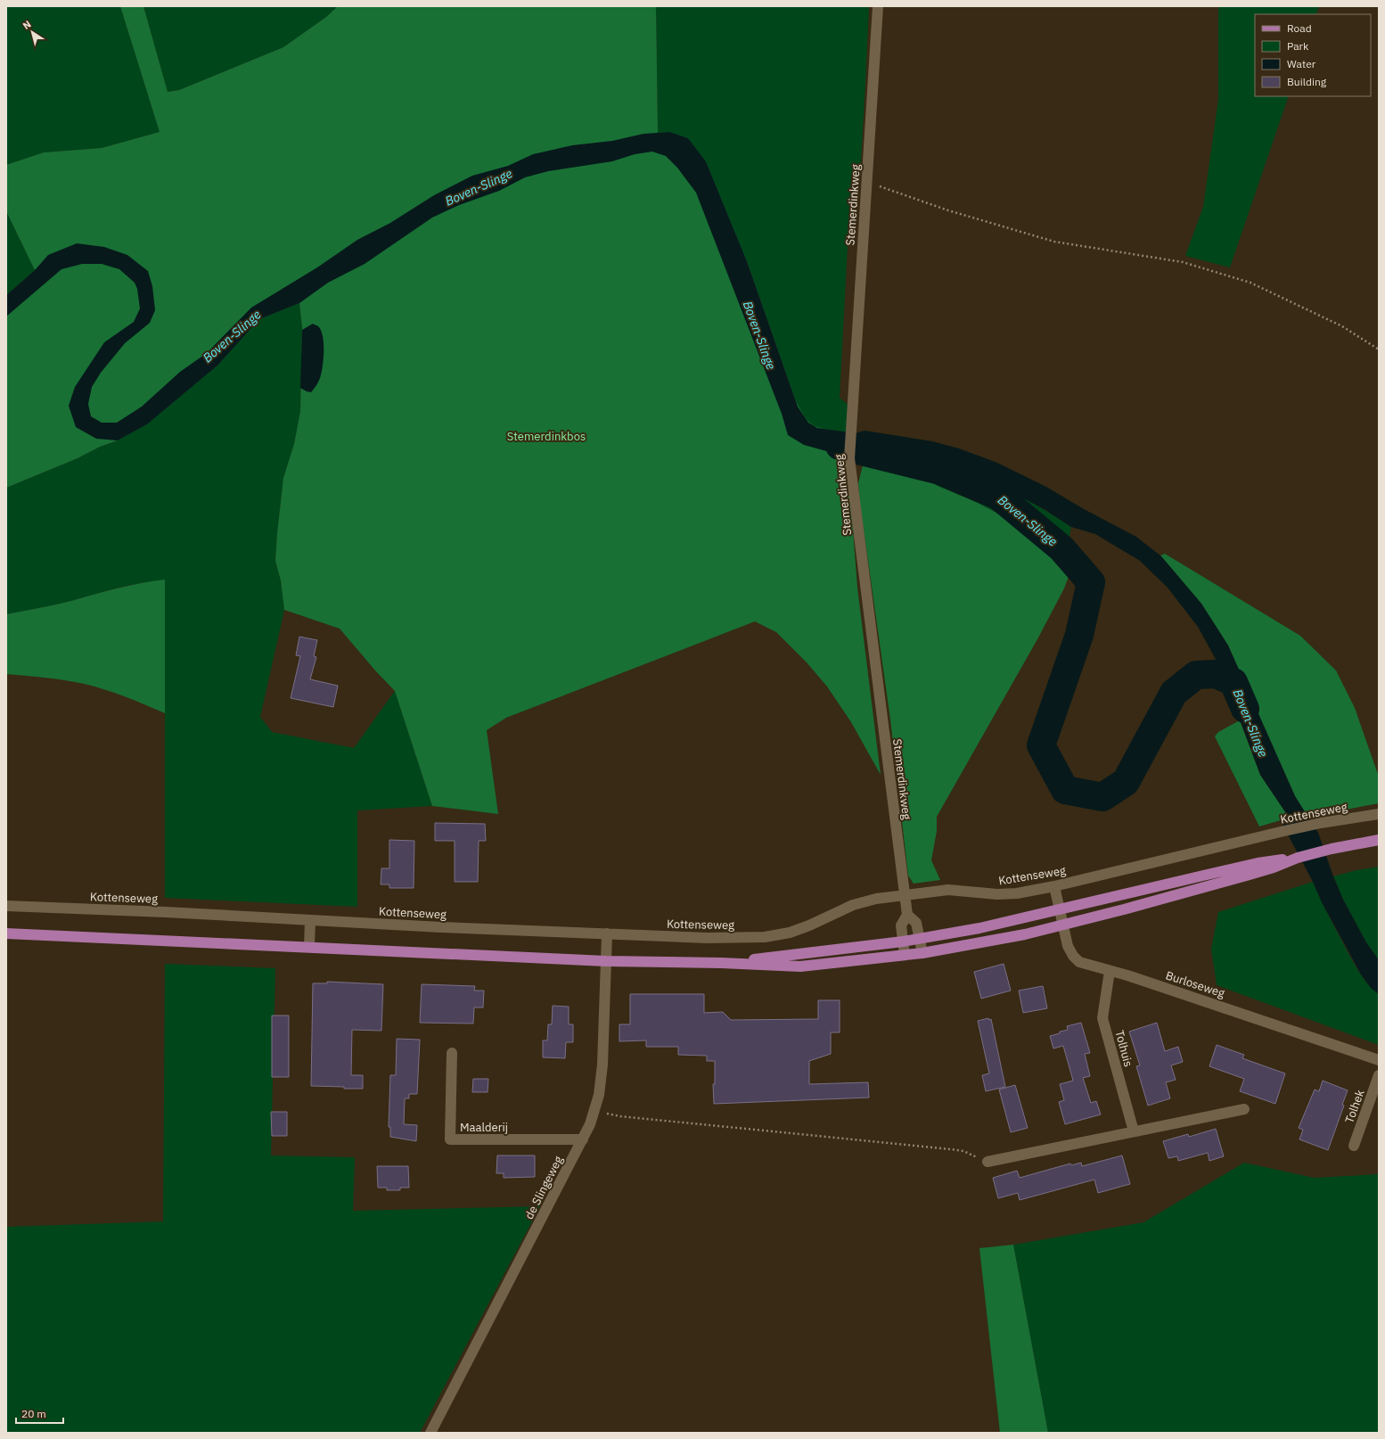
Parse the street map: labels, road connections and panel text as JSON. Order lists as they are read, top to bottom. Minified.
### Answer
{"streets":{"street":["Stemerdinkweg","Kottenseweg","Burloseweg","Tolhuis","Tolhek","Maalderij","de Slingeweg"]},"crossings":[["Stemerdinkweg","Kottenseweg"],["Kottenseweg","Burloseweg"],["Kottenseweg","de Slingeweg"],["Burloseweg","Tolhuis"],["Maalderij","de Slingeweg"]],"water":["Boven-Slinge"],"parks":["Stemerdinkbos"],"legend":["Road","Park","Water","Building"],"scale_bar":"20 m","north":"top left"}
